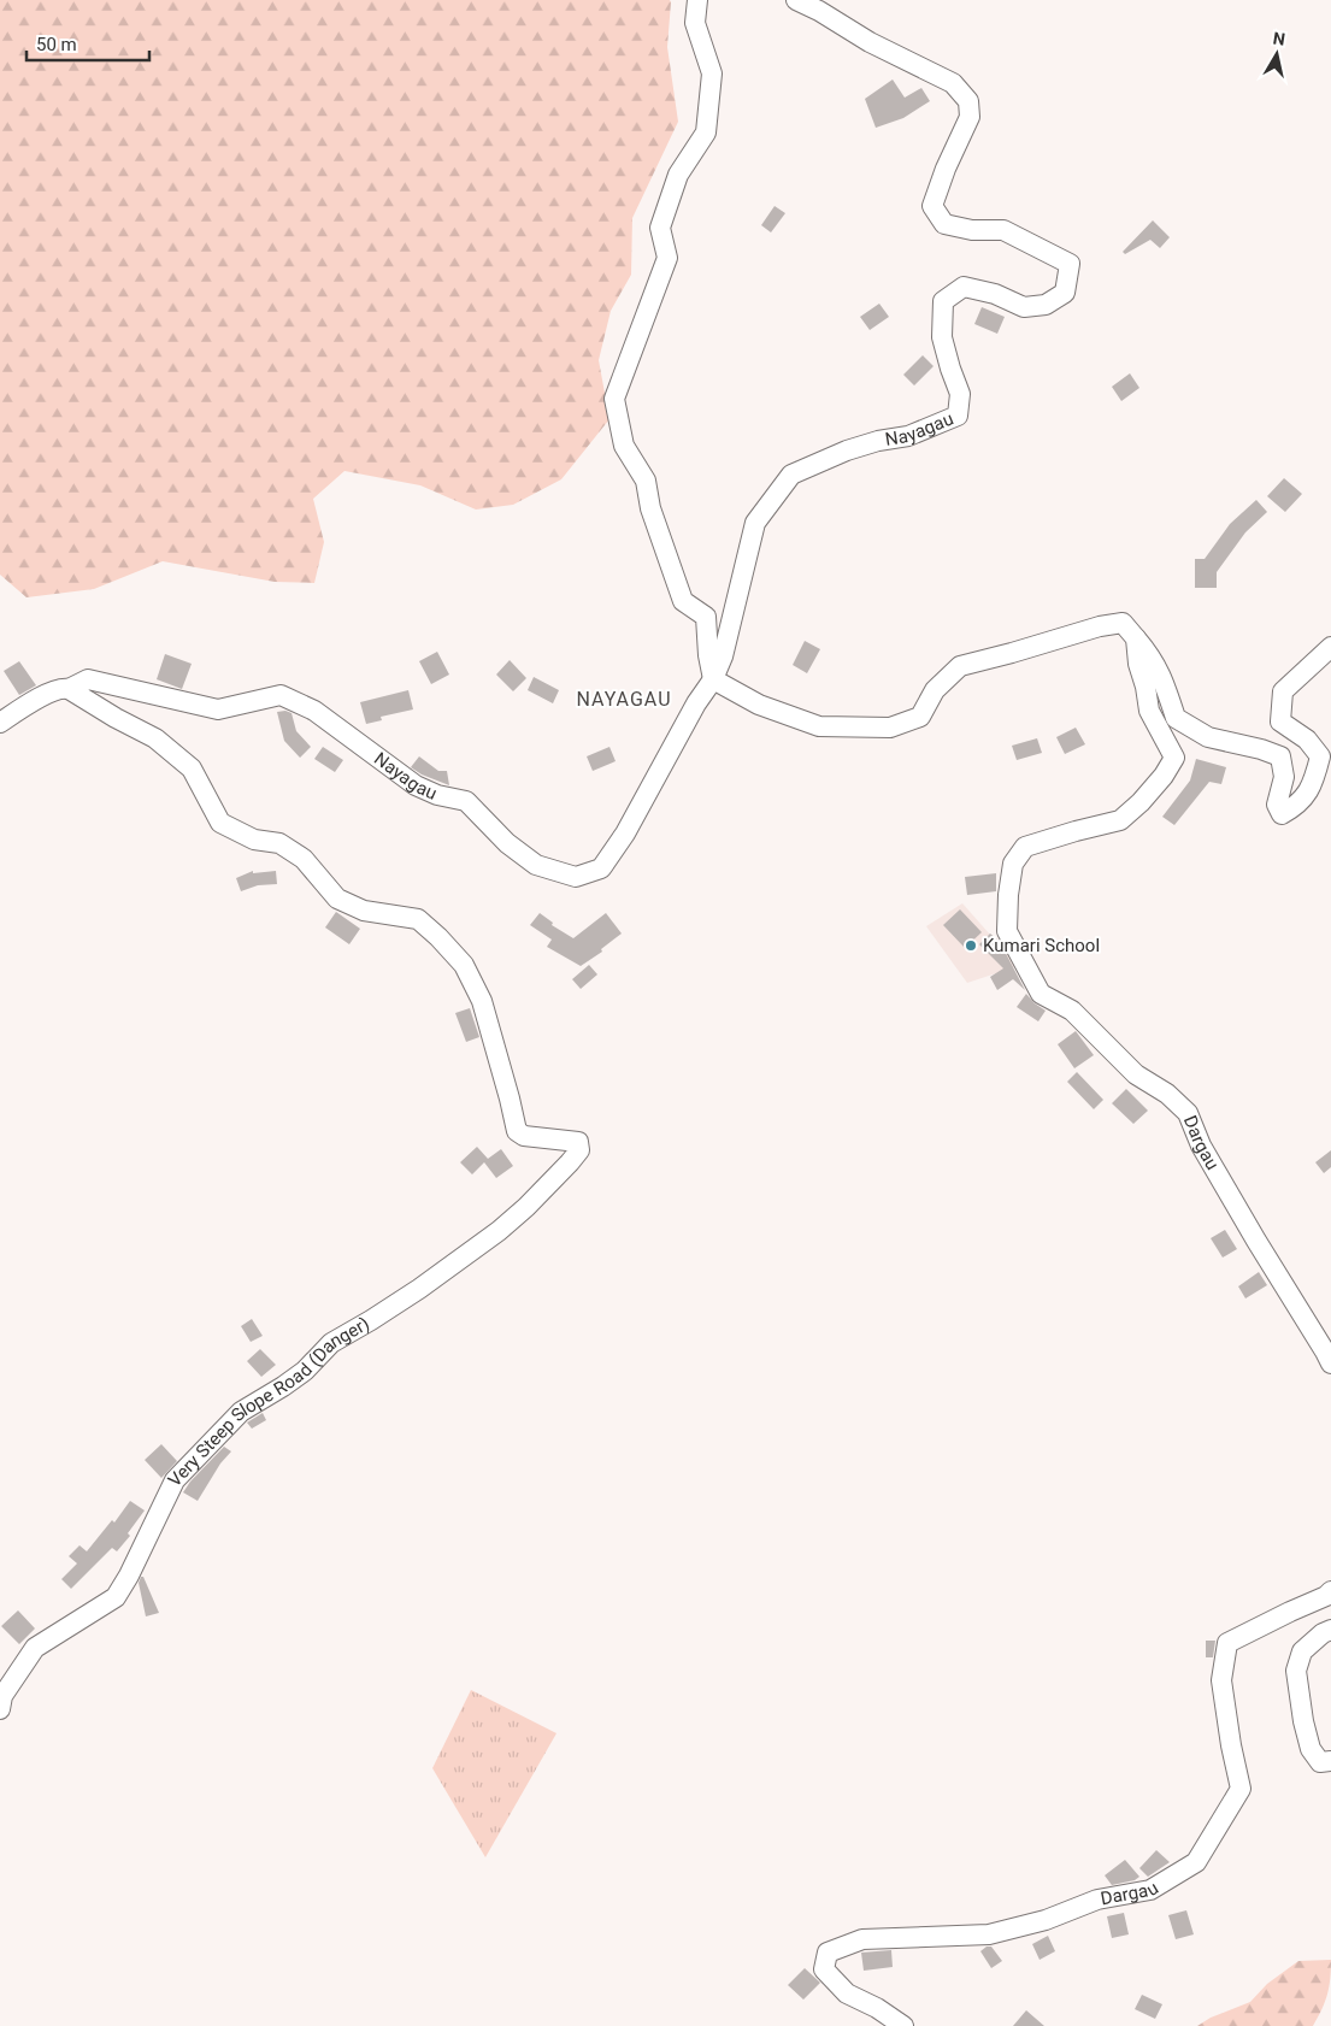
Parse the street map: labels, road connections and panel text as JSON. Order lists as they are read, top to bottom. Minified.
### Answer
{"streets":{"street":["Nayagau","Dargau","Very Steep Slope Road (Danger)"]},"crossings":[["Nayagau","Very Steep Slope Road (Danger)"]],"districts":["NAYAGAU"],"places":["Kumari School"],"scale_bar":"50 m","north":"top"}
